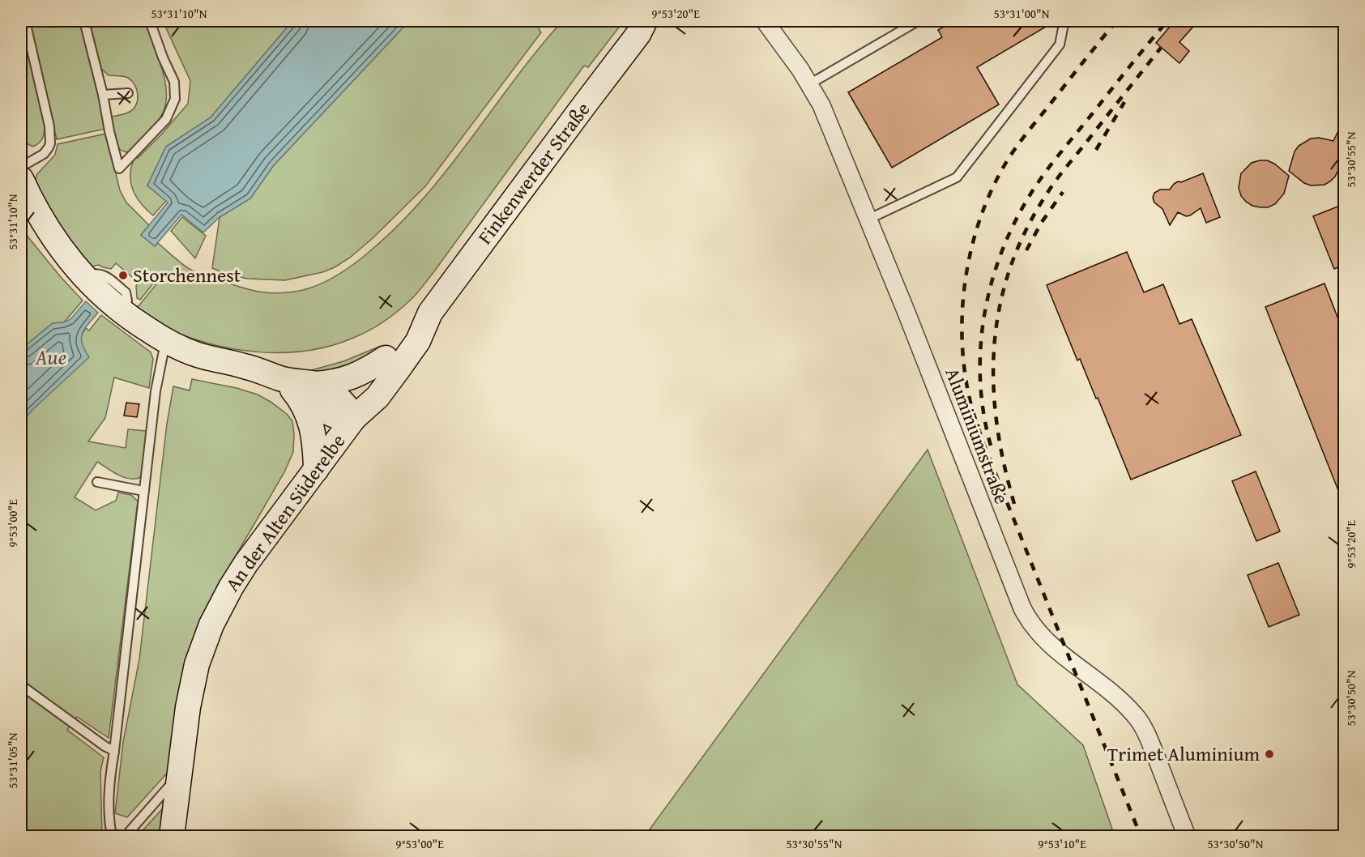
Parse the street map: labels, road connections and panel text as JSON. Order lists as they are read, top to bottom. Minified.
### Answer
{"streets":{"main road":["Finkenwerder Straße","An der Alten Süderelbe"],"street":["Aluminiumstraße"]},"crossings":[["Finkenwerder Straße","An der Alten Süderelbe"]],"water":["Aue"],"places":["Storchennest","Trimet Aluminium"],"coordinates":["53°31'10\"N","9°53'20\"E","53°31'00\"N","53°30'55\"N","9°53'00\"E","53°30'50\"N","53°31'05\"N","9°53'10\"E"]}
